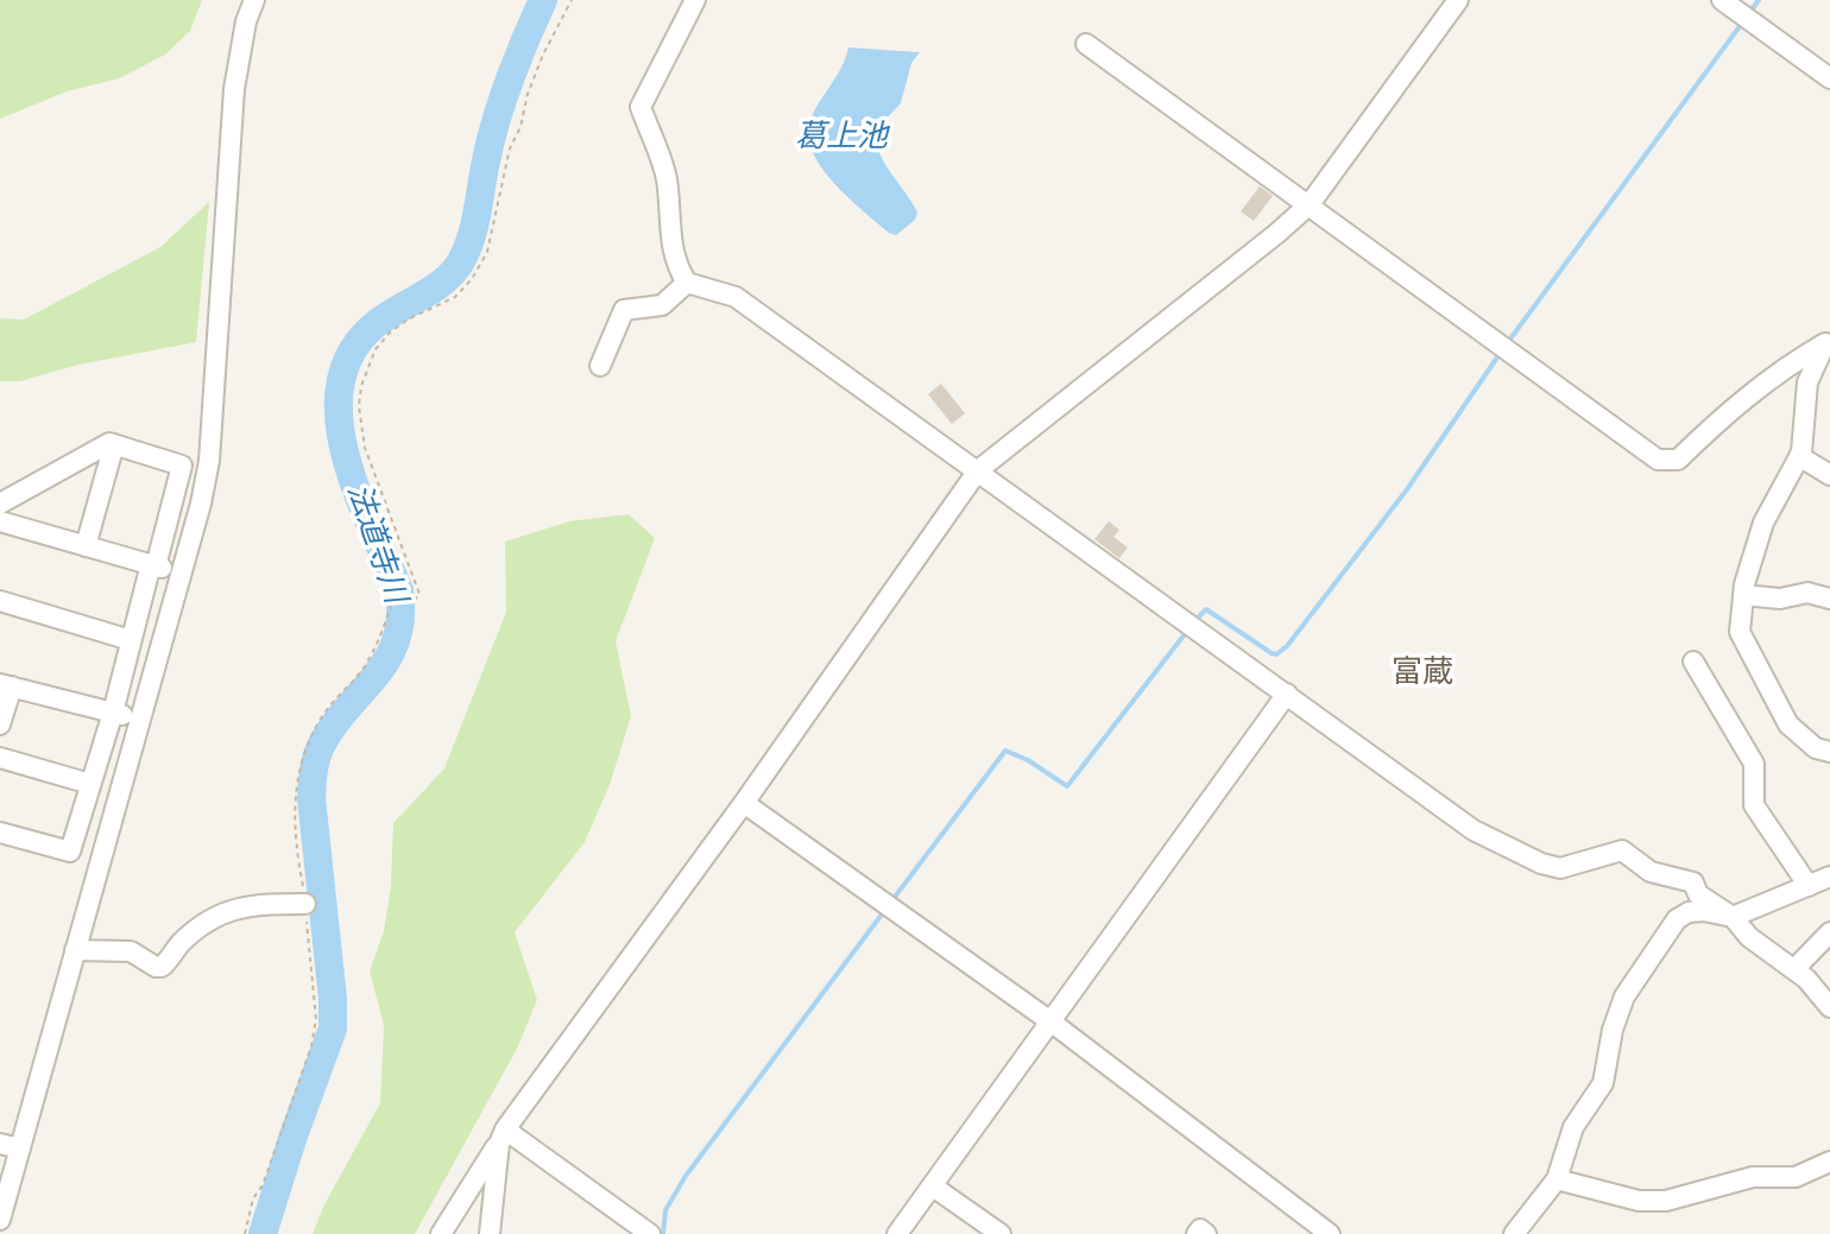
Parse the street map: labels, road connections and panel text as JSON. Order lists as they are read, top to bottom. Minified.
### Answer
{"districts":["富蔵"],"water":["葛上池","法道寺川"]}
